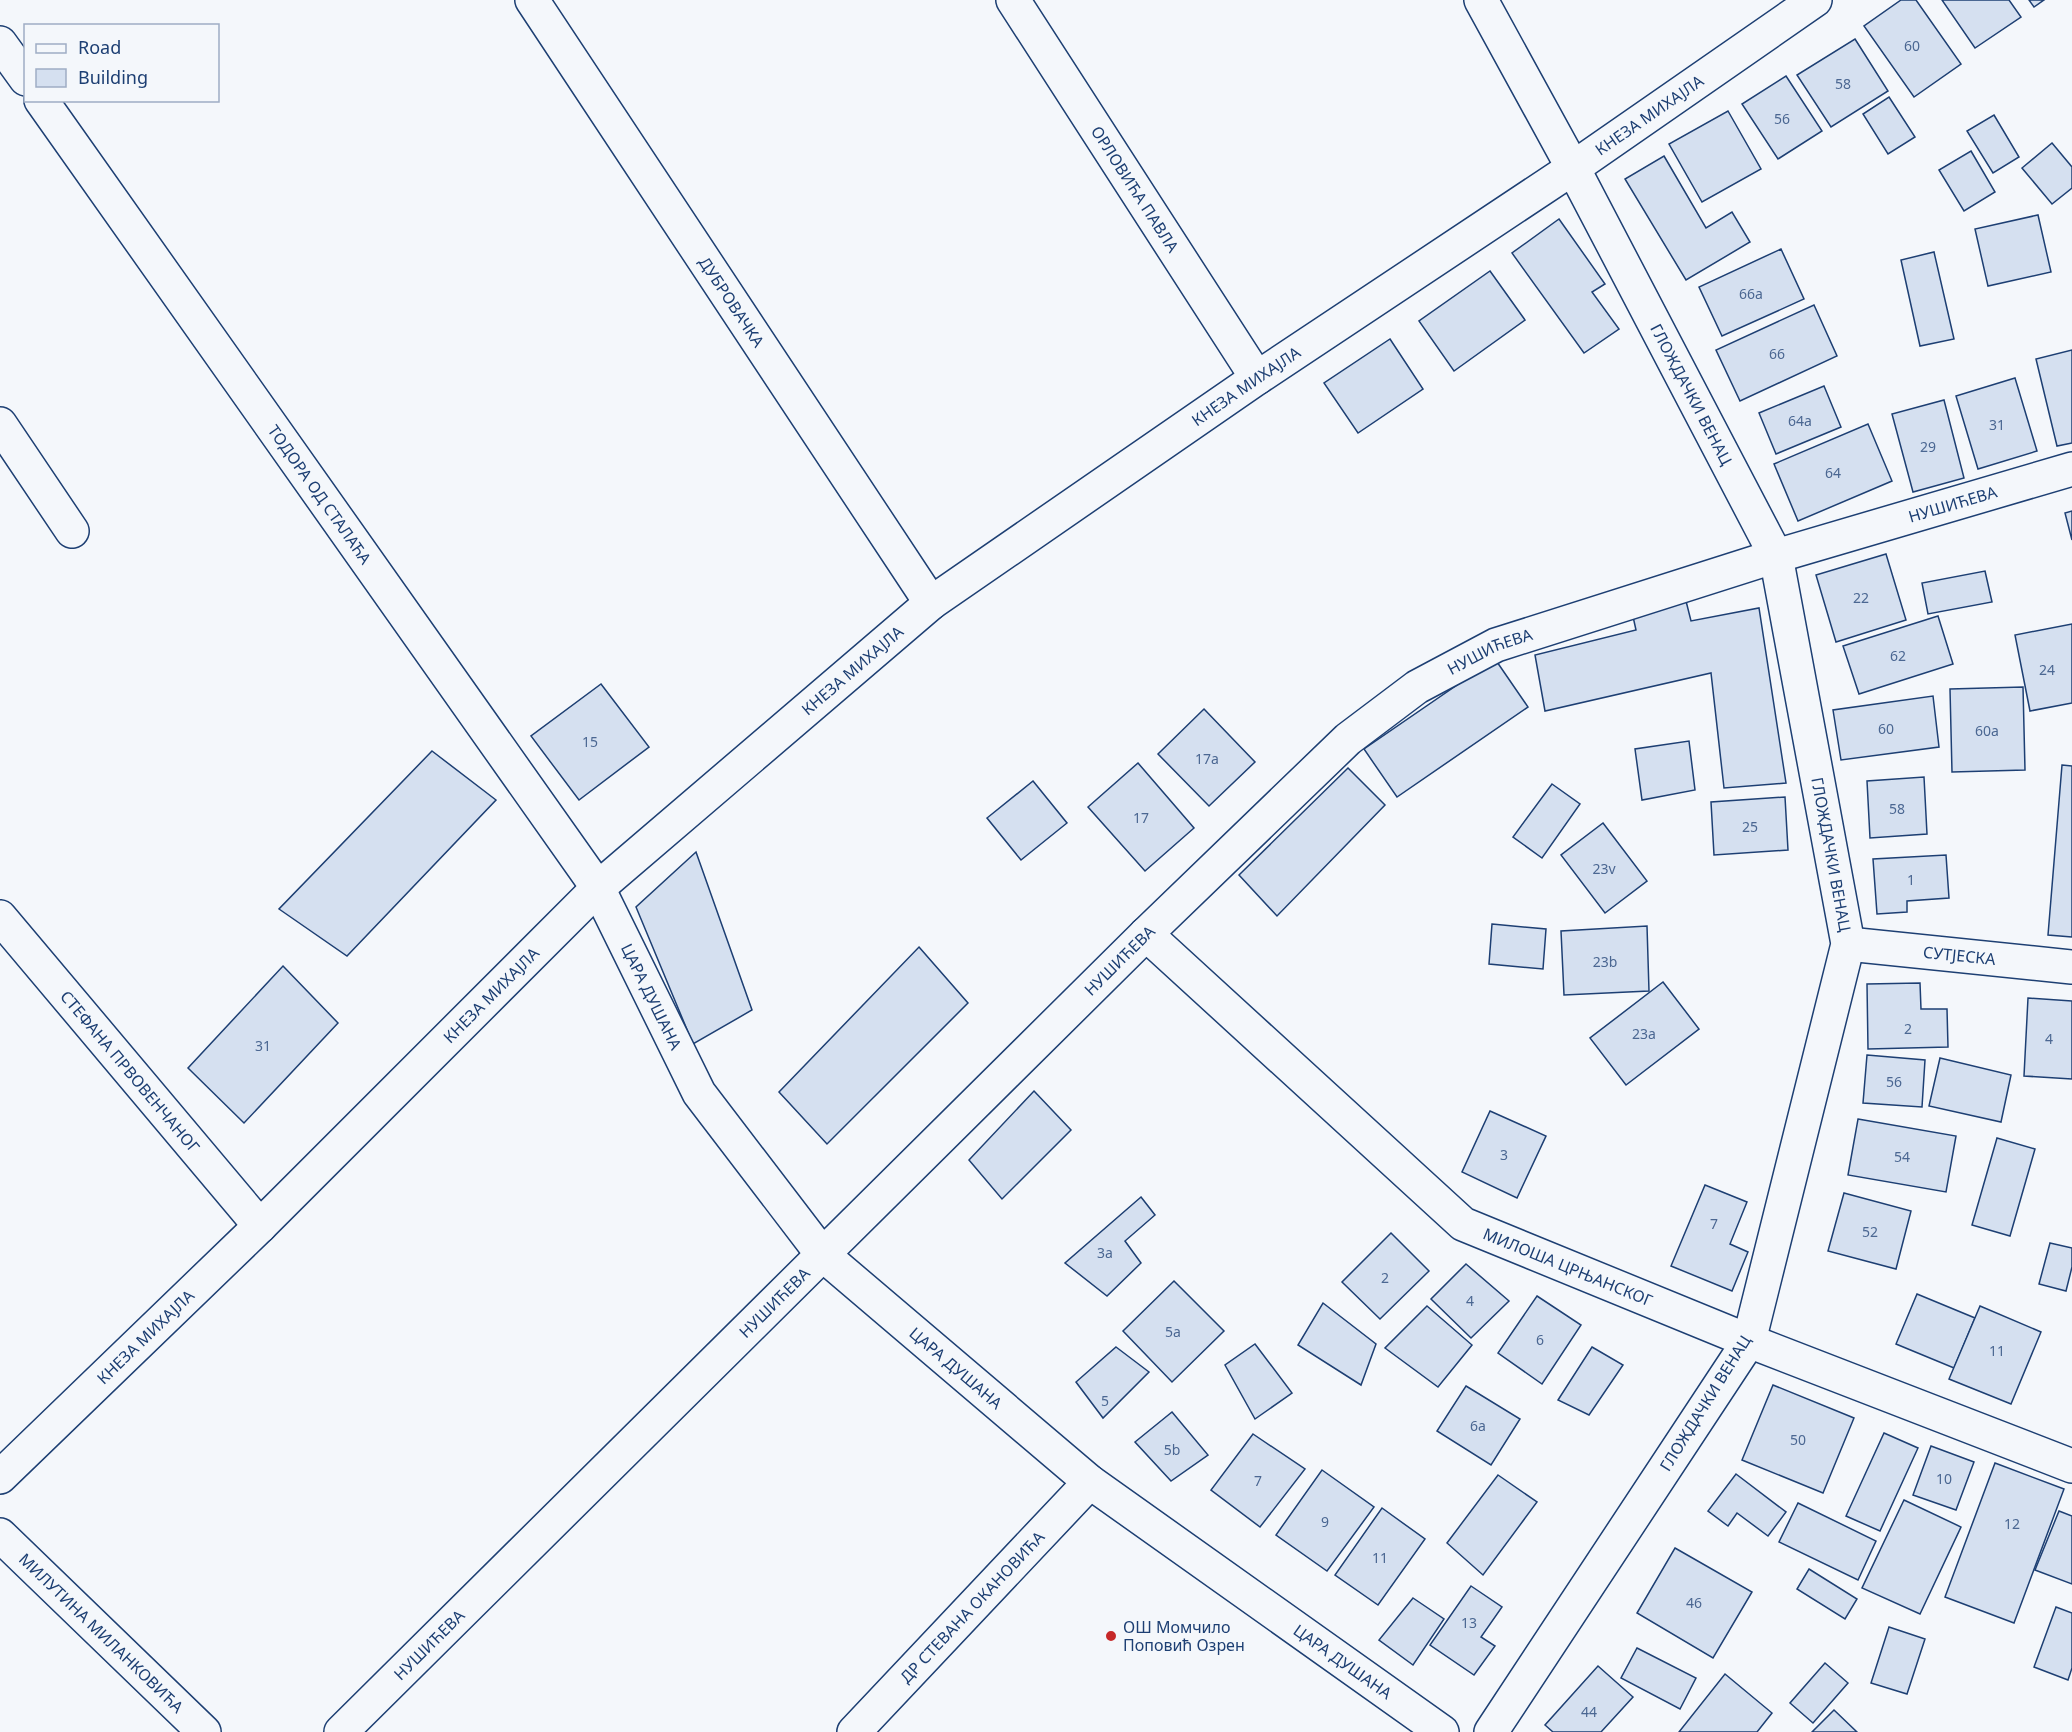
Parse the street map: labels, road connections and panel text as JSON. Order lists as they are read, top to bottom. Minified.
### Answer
{"streets":{"street":["КНЕЗА МИХАЈЛА","ОРЛОВИЋА ПАВЛА","ДУБРОВАЧКА","ГЛОЖДАЧКИ ВЕНАЦ","ТОДОРА ОД СТАЛАЋА","НУШИЋЕВА","СУТЈЕСКА","ЦАРА ДУШАНА","СТЕФАНА ПРВОВЕНЧАНОГ","МИЛОША ЦРЊАНСКОГ","ДР СТЕВАНА ОКАНОВИЋА","МИЛУТИНА МИЛАНКОВИЋА"]},"crossings":[["КНЕЗА МИХАЈЛА","ОРЛОВИЋА ПАВЛА"],["КНЕЗА МИХАЈЛА","ДУБРОВАЧКА"],["КНЕЗА МИХАЈЛА","ГЛОЖДАЧКИ ВЕНАЦ"],["КНЕЗА МИХАЈЛА","ТОДОРА ОД СТАЛАЋА"],["КНЕЗА МИХАЈЛА","ЦАРА ДУШАНА"],["КНЕЗА МИХАЈЛА","СТЕФАНА ПРВОВЕНЧАНОГ"],["ГЛОЖДАЧКИ ВЕНАЦ","НУШИЋЕВА"],["ГЛОЖДАЧКИ ВЕНАЦ","СУТЈЕСКА"],["ГЛОЖДАЧКИ ВЕНАЦ","МИЛОША ЦРЊАНСКОГ"],["ТОДОРА ОД СТАЛАЋА","ЦАРА ДУШАНА"],["НУШИЋЕВА","ЦАРА ДУШАНА"],["НУШИЋЕВА","МИЛОША ЦРЊАНСКОГ"],["ЦАРА ДУШАНА","ДР СТЕВАНА ОКАНОВИЋА"]],"places":["ОШ Момчило Поповић Озрен"],"house_numbers":["60","58","56","66a","66","64a","31","29","64","22","62","24","60","60a","15","17a","58","17","25","23v","1","23b","2","23a","4","31","56","3","54","7","52","3a","2","4","5a","6","11","5","6a","50","5b","10","7","9","12","11","46","13","44"],"legend":["Road","Building"]}
